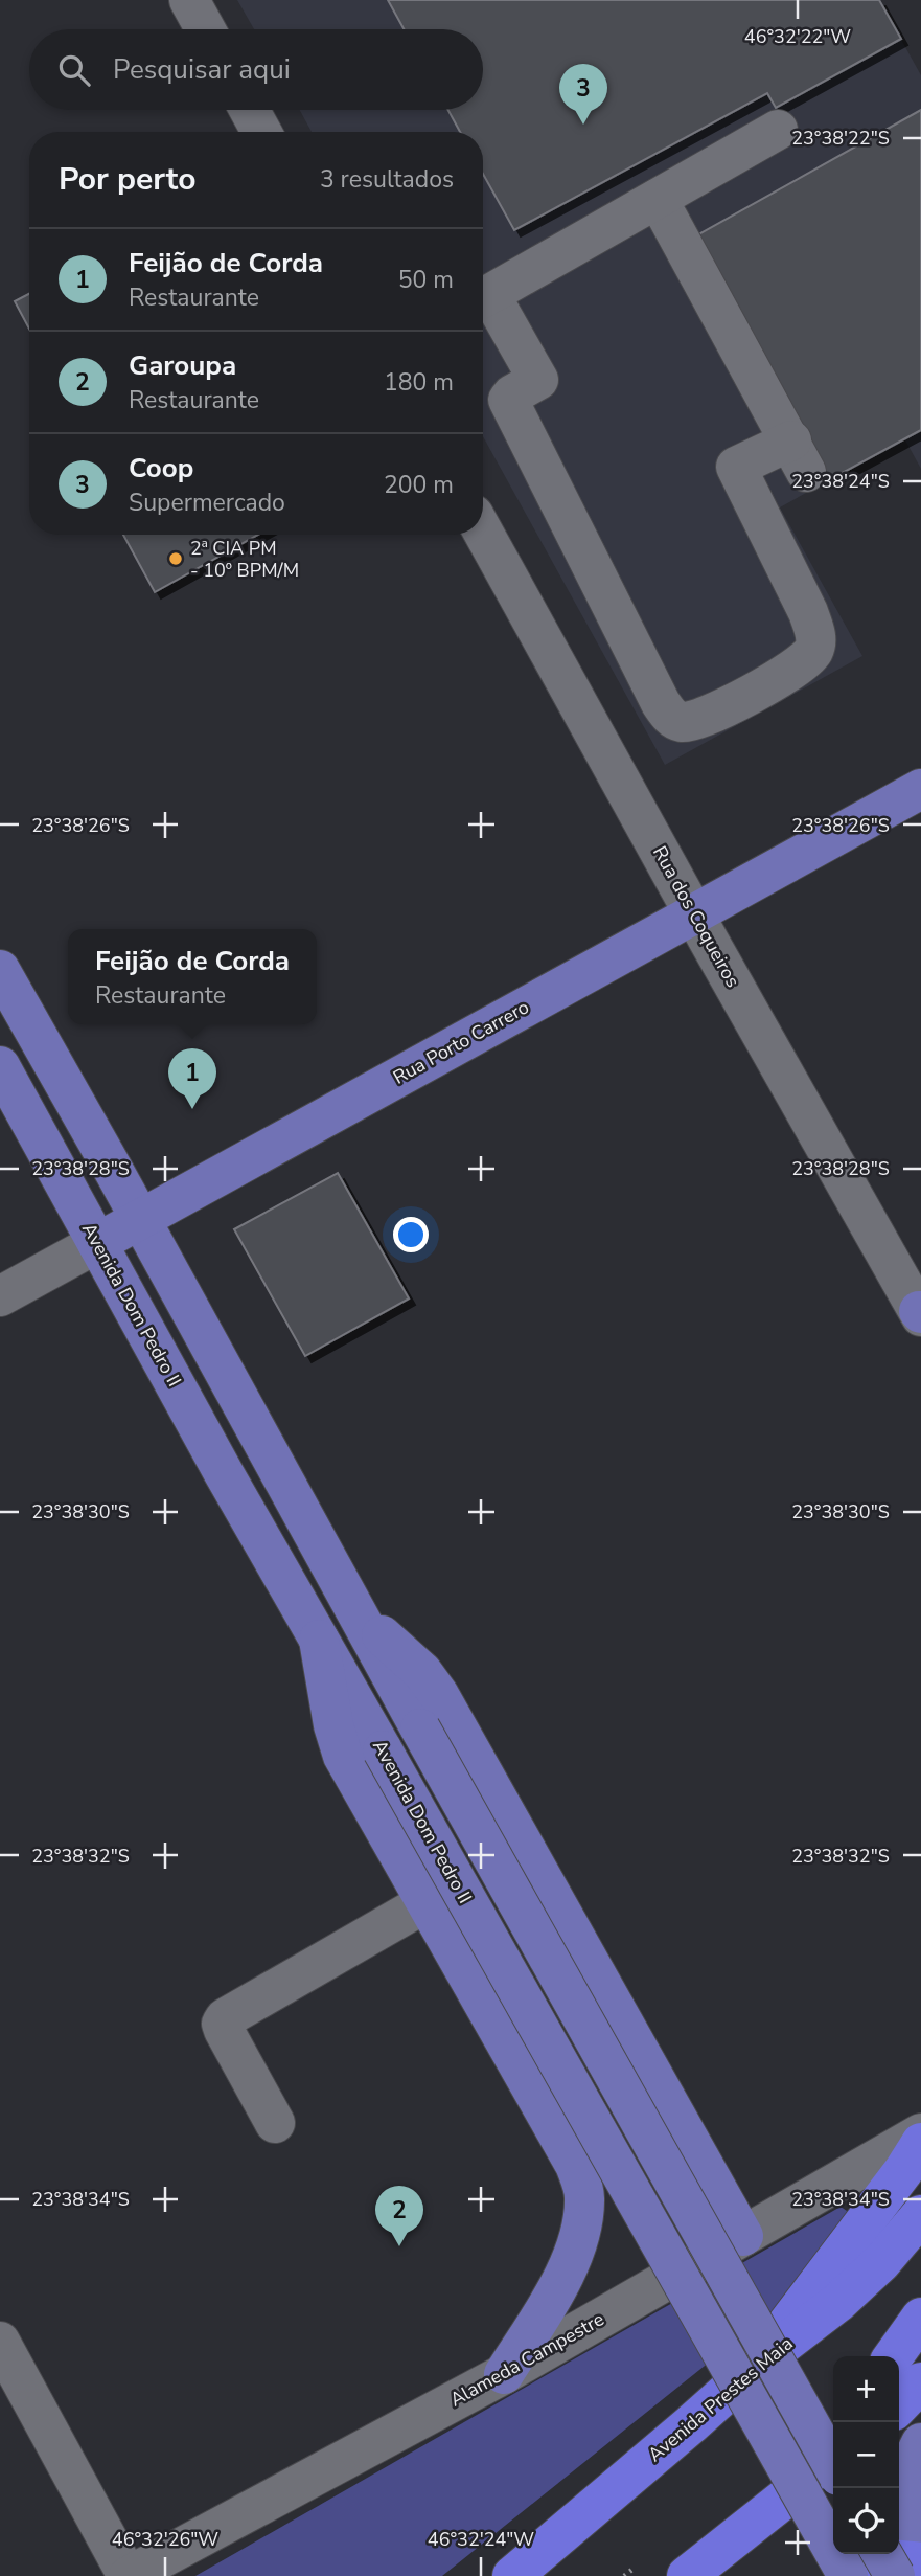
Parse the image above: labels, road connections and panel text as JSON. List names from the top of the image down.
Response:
{
  "streets": {
    "highway": ["Avenida Prestes Maia"],
    "main road": ["Rua Porto Carrero", "Avenida Dom Pedro II"],
    "street": ["Rua dos Coqueiros", "Alameda Campestre"]
  },
  "crossings": [
    ["Rua dos Coqueiros", "Rua Porto Carrero"],
    ["Rua Porto Carrero", "Avenida Dom Pedro II"]
  ],
  "places": ["2ª CIA PM - 10º BPM/M"],
  "page": {
    "search": "Pesquisar aqui",
    "pins": ["3", "1", "2"],
    "heading": ["Por perto", "3 resultados"],
    "list": [
      {
        "mark": "1",
        "name": "Feijão de Corda",
        "note": "Restaurante",
        "value": "50 m"
      },
      {
        "mark": "2",
        "name": "Garoupa",
        "note": "Restaurante",
        "value": "180 m"
      },
      {
        "mark": "3",
        "name": "Coop",
        "note": "Supermercado",
        "value": "200 m"
      }
    ],
    "popup": ["Feijão de Corda", "Restaurante"],
    "map_buttons": ["+", "−"]
  },
  "coordinates": [
    "46°32'22\"W",
    "23°38'22\"S",
    "23°38'24\"S",
    "23°38'26\"S",
    "23°38'28\"S",
    "23°38'30\"S",
    "23°38'32\"S",
    "23°38'34\"S",
    "46°32'26\"W",
    "46°32'24\"W"
  ]
}
